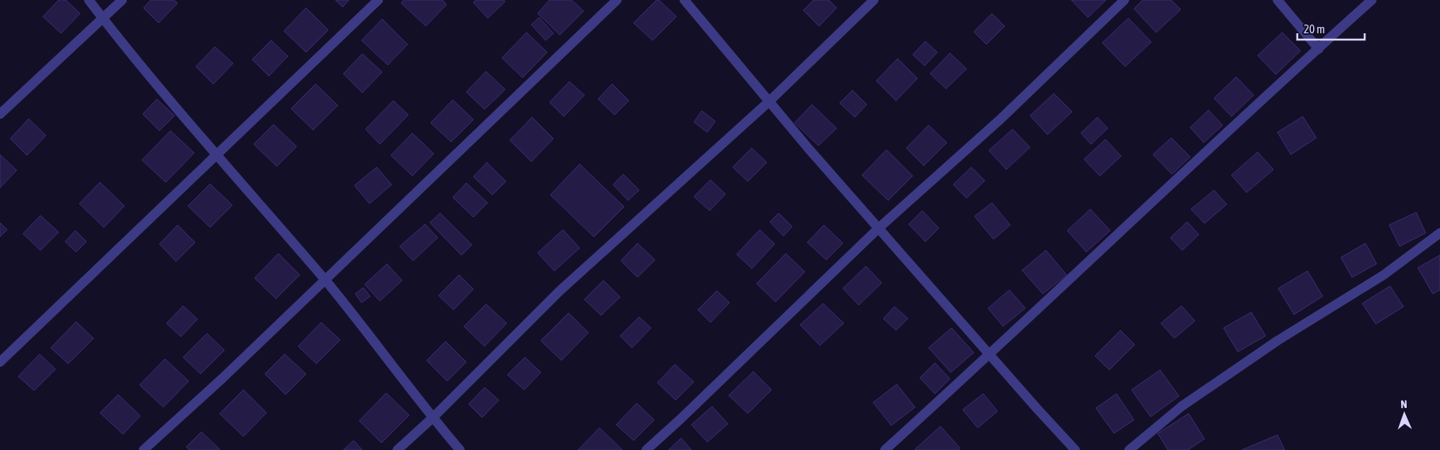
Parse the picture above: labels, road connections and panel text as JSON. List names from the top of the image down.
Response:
{
  "scale_bar": "20 m",
  "north": "top"
}
